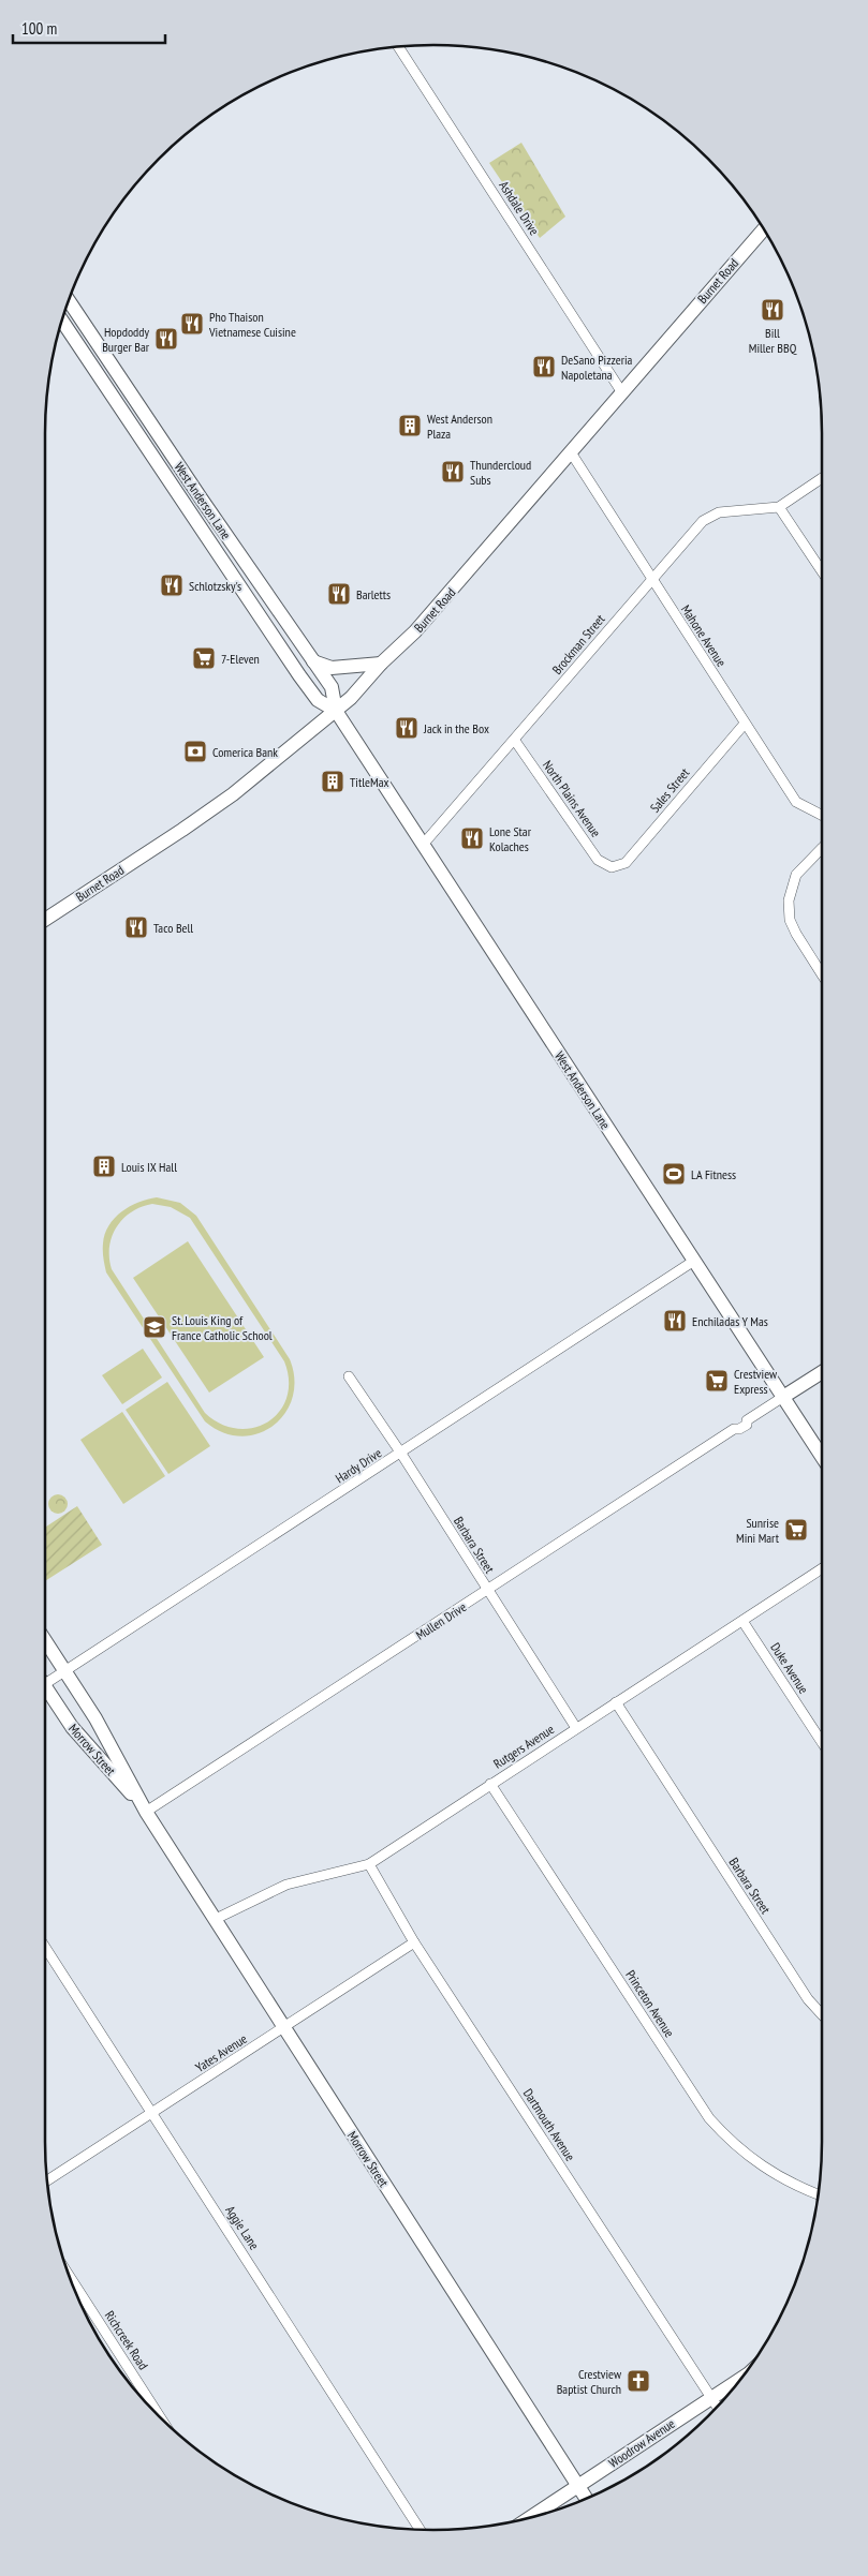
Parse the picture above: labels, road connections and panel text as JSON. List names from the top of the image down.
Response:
{
  "streets": {
    "main road": [
      "Burnet Road",
      "West Anderson Lane",
      "Mullen Drive",
      "Morrow Street",
      "Woodrow Avenue"
    ],
    "street": [
      "Ashdale Drive",
      "Mahone Avenue",
      "Brockman Street",
      "Sales Street",
      "North Plains Avenue",
      "Hardy Drive",
      "Barbara Street",
      "Duke Avenue",
      "Rutgers Avenue",
      "Princeton Avenue",
      "Yates Avenue",
      "Dartmouth Avenue",
      "Aggie Lane",
      "Richcreek Road"
    ]
  },
  "crossings": [
    ["Ashdale Drive", "Burnet Road"],
    ["Burnet Road", "West Anderson Lane"],
    ["Burnet Road", "Mahone Avenue"],
    ["West Anderson Lane", "Brockman Street"],
    ["West Anderson Lane", "Hardy Drive"],
    ["West Anderson Lane", "Mullen Drive"],
    ["Mahone Avenue", "Brockman Street"],
    ["Mahone Avenue", "Sales Street"],
    ["Brockman Street", "North Plains Avenue"],
    ["Sales Street", "North Plains Avenue"],
    ["Hardy Drive", "Barbara Street"],
    ["Hardy Drive", "Morrow Street"],
    ["Barbara Street", "Mullen Drive"],
    ["Barbara Street", "Rutgers Avenue"],
    ["Mullen Drive", "Morrow Street"],
    ["Duke Avenue", "Rutgers Avenue"],
    ["Rutgers Avenue", "Morrow Street"],
    ["Rutgers Avenue", "Princeton Avenue"],
    ["Rutgers Avenue", "Dartmouth Avenue"],
    ["Morrow Street", "Yates Avenue"],
    ["Morrow Street", "Woodrow Avenue"],
    ["Yates Avenue", "Dartmouth Avenue"],
    ["Yates Avenue", "Aggie Lane"],
    ["Dartmouth Avenue", "Woodrow Avenue"]
  ],
  "places": {
    "restaurant": [
      "Bill Miller BBQ",
      "Pho Thaison Vietnamese Cuisine",
      "Hopdoddy Burger Bar",
      "DeSano Pizzeria Napoletana",
      "Thundercloud Subs",
      "Schlotzsky's",
      "Barletts",
      "Jack in the Box",
      "Lone Star Kolaches",
      "Taco Bell",
      "Enchiladas Y Mas"
    ],
    "building": ["West Anderson Plaza", "TitleMax", "Louis IX Hall"],
    "supermarket": ["7-Eleven", "Crestview Express", "Sunrise Mini Mart"],
    "bank": ["Comerica Bank"],
    "sports": ["LA Fitness"],
    "school or university": ["St. Louis King of France Catholic School"],
    "church": ["Crestview Baptist Church"]
  },
  "scale_bar": "100 m"
}
